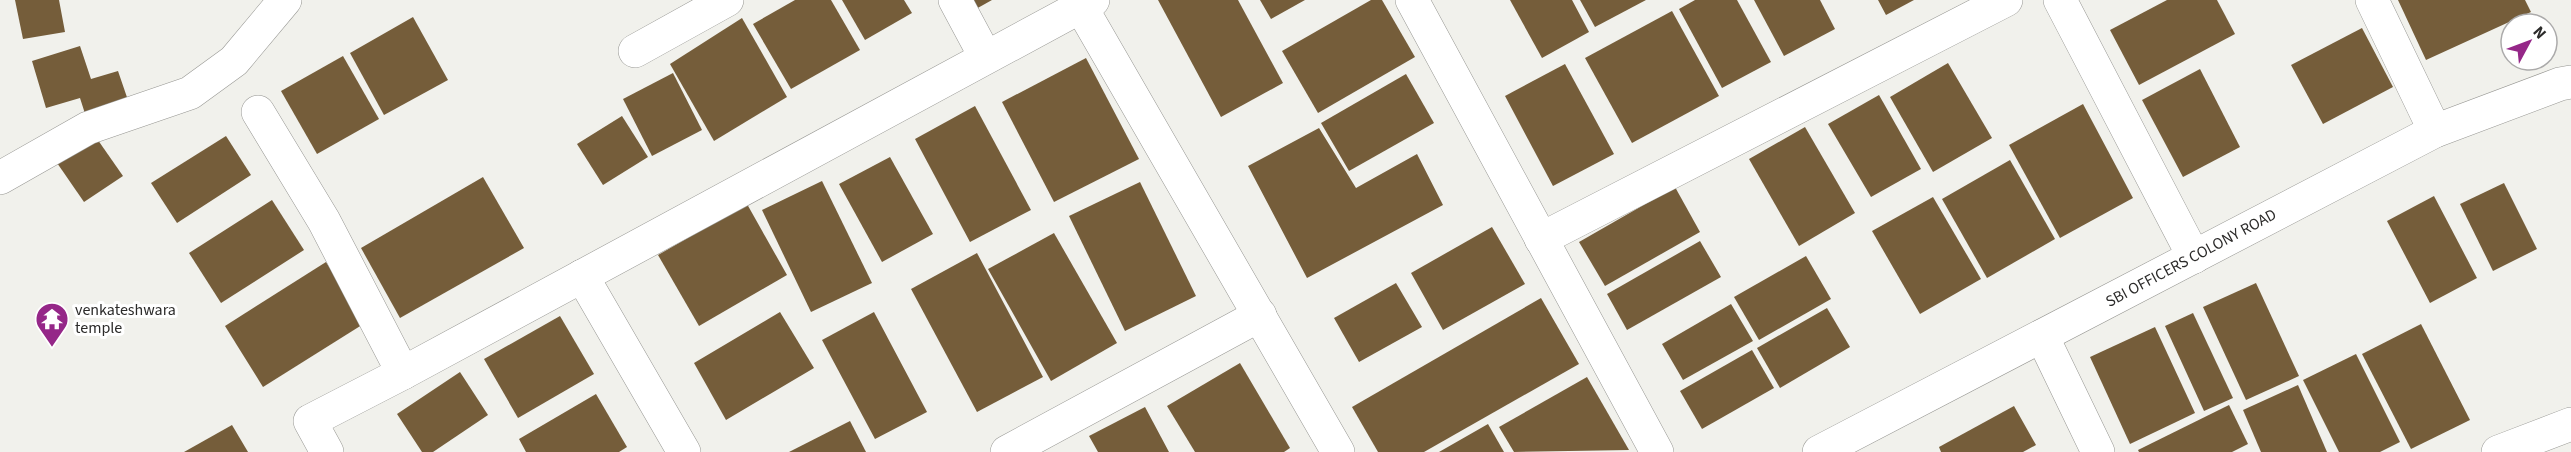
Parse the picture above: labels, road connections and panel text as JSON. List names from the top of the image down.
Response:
{
  "streets": {
    "street": ["SBI OFFICERS COLONY ROAD"]
  },
  "places": {
    "temple": ["venkateshwara temple"]
  },
  "north": "top right"
}
